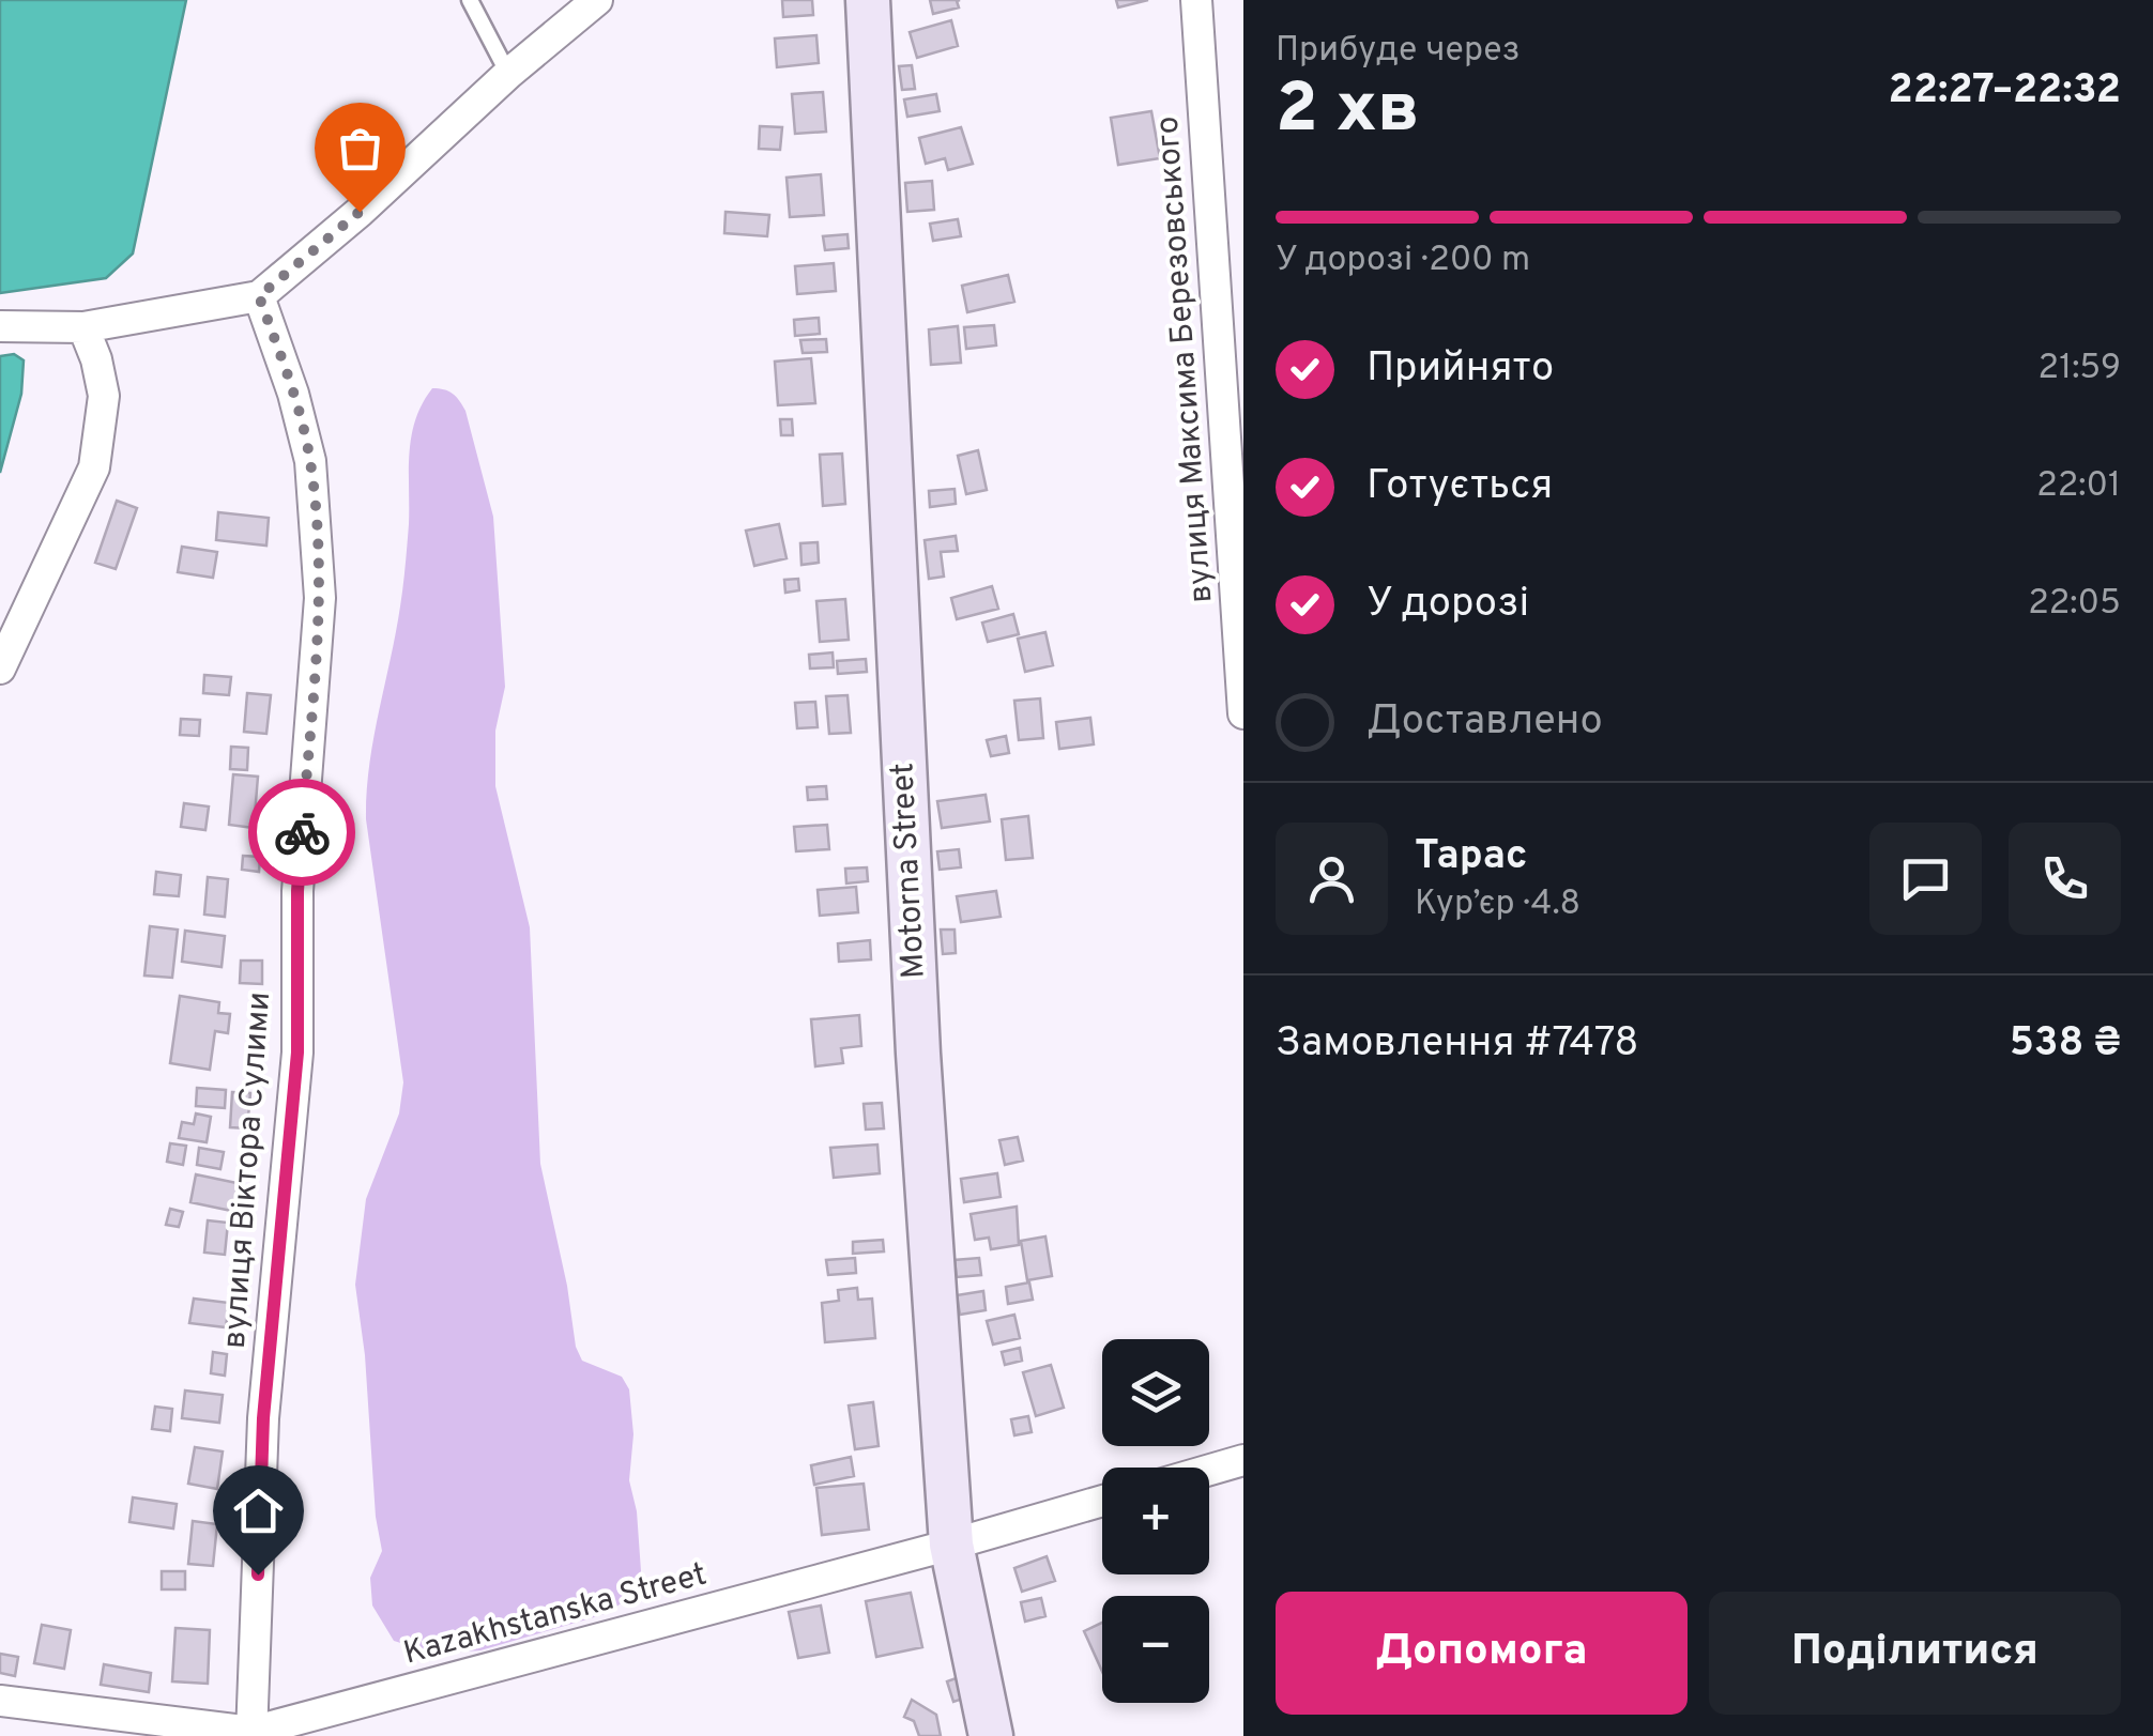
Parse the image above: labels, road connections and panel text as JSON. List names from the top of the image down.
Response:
{
  "streets": {
    "street": [
      "вулиця Максима Березовського",
      "Motorna Street",
      "вулиця Віктора Сулими",
      "Kazakhstanska Street"
    ]
  },
  "crossings": [
    ["Motorna Street", "Kazakhstanska Street"],
    ["вулиця Віктора Сулими", "Kazakhstanska Street"]
  ],
  "page": {
    "heading": ["2 хв", "Прибуде через", "22:27–22:32"],
    "panel": [
      "Тарас",
      "Кур’єр · 4.8",
      "Замовлення #7478",
      "538 ₴"
    ],
    "bar": "У дорозі · 200 m",
    "list": [
      ["Прийнято", "21:59"],
      ["Готується", "22:01"],
      ["У дорозі", "22:05"],
      "Доставлено"
    ],
    "map_buttons": ["+", "−"],
    "buttons": ["Допомога", "Поділитися"]
  }
}
